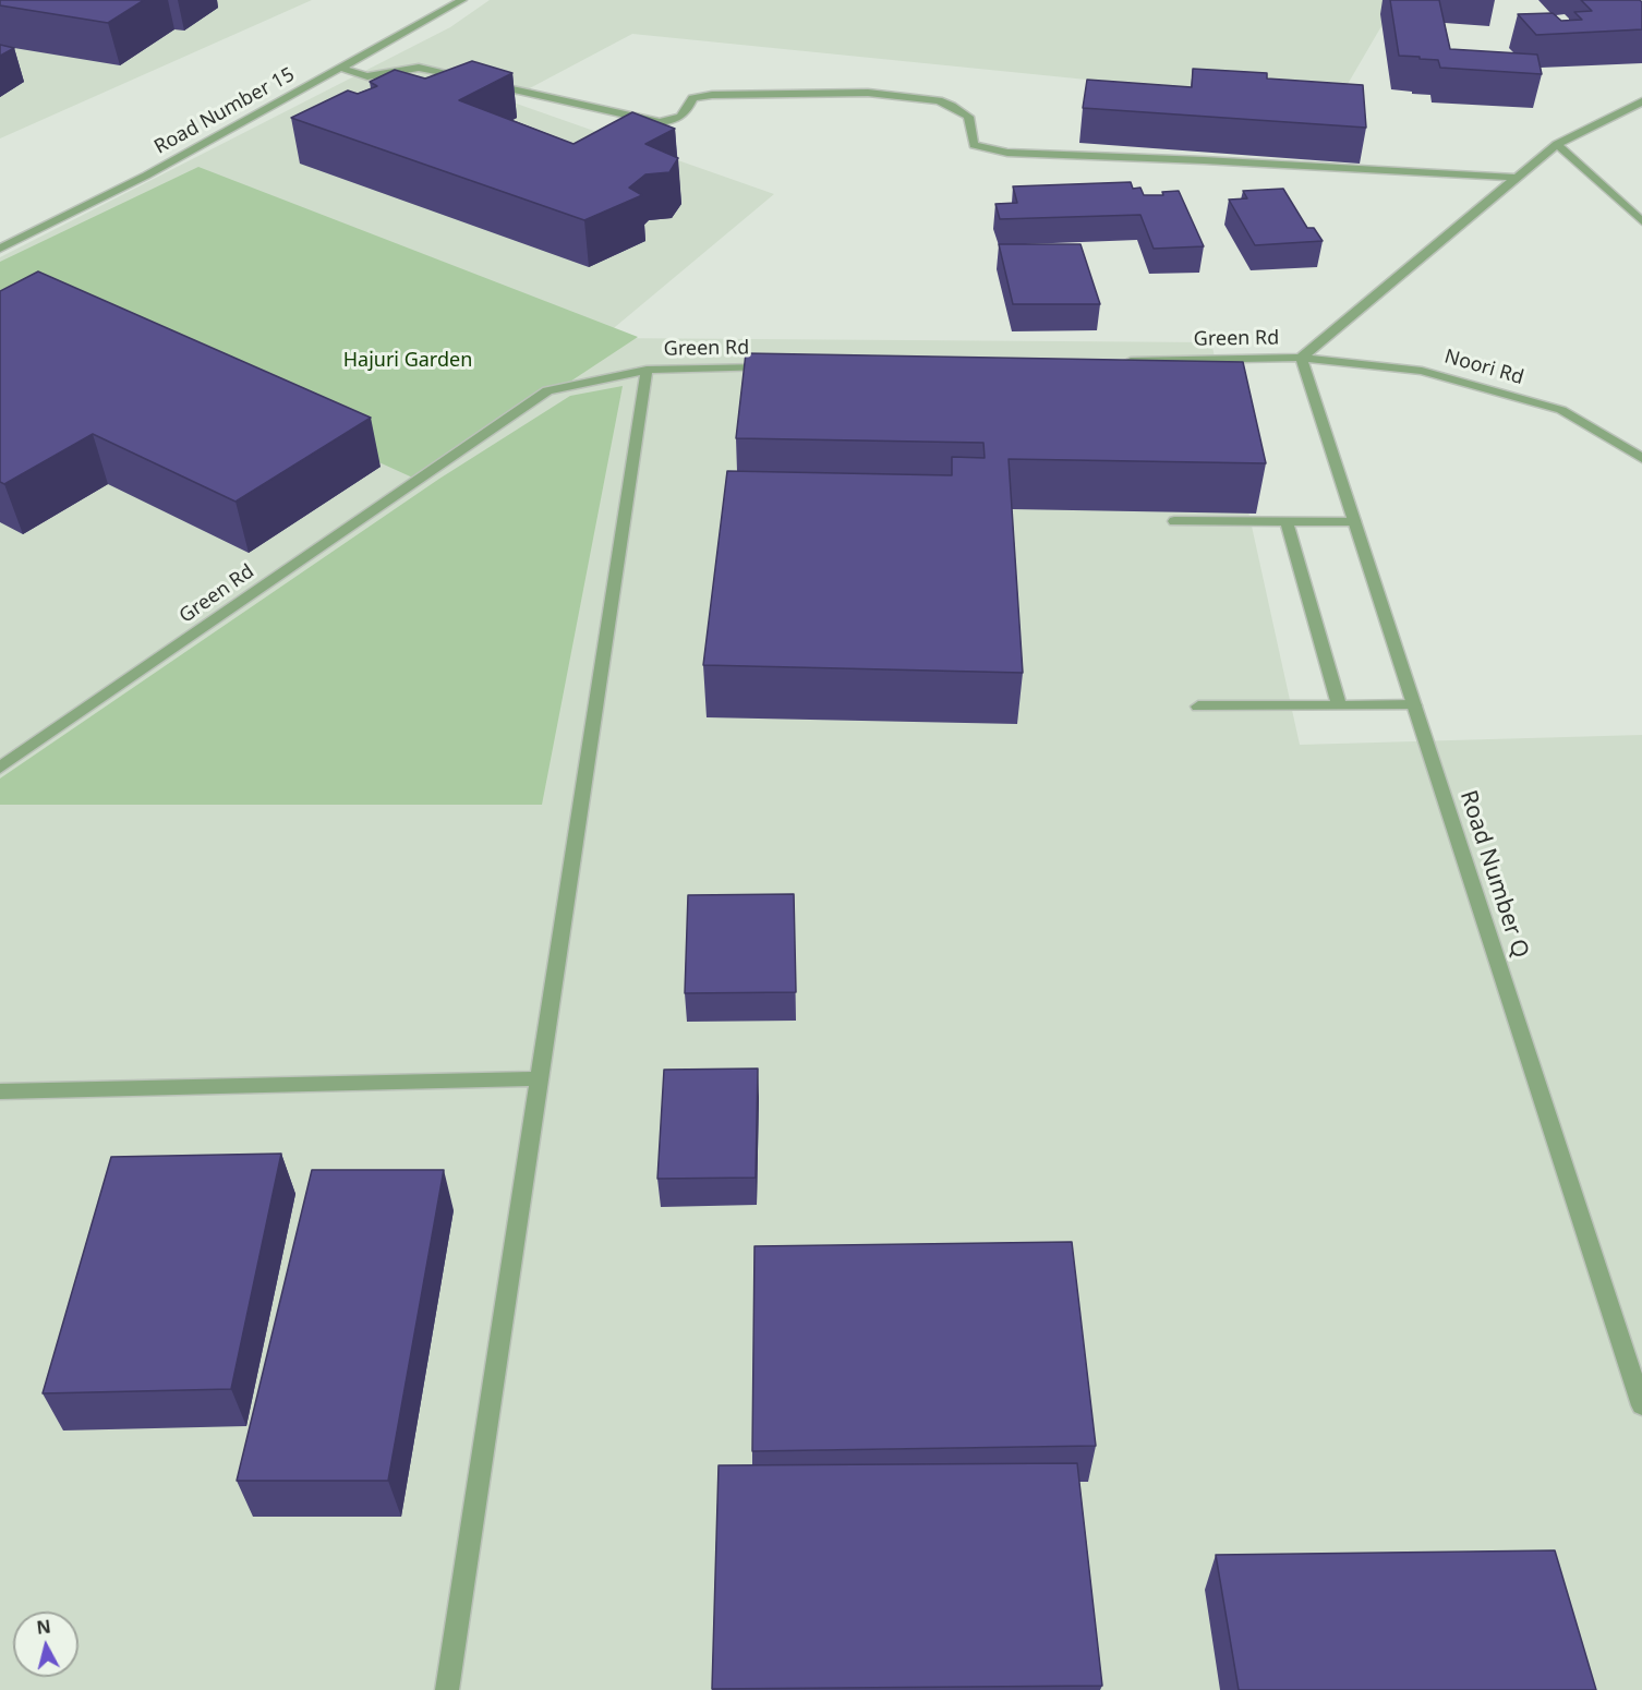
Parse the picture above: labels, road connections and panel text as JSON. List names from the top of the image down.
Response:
{
  "streets": {
    "street": [
      "Road Number 15",
      "Green Rd",
      "Noori Rd",
      "Road Number Q"
    ]
  },
  "crossings": [
    ["Green Rd", "Noori Rd"],
    ["Green Rd", "Road Number Q"],
    ["Noori Rd", "Road Number Q"]
  ],
  "parks": ["Hajuri Garden"],
  "north": "top"
}
